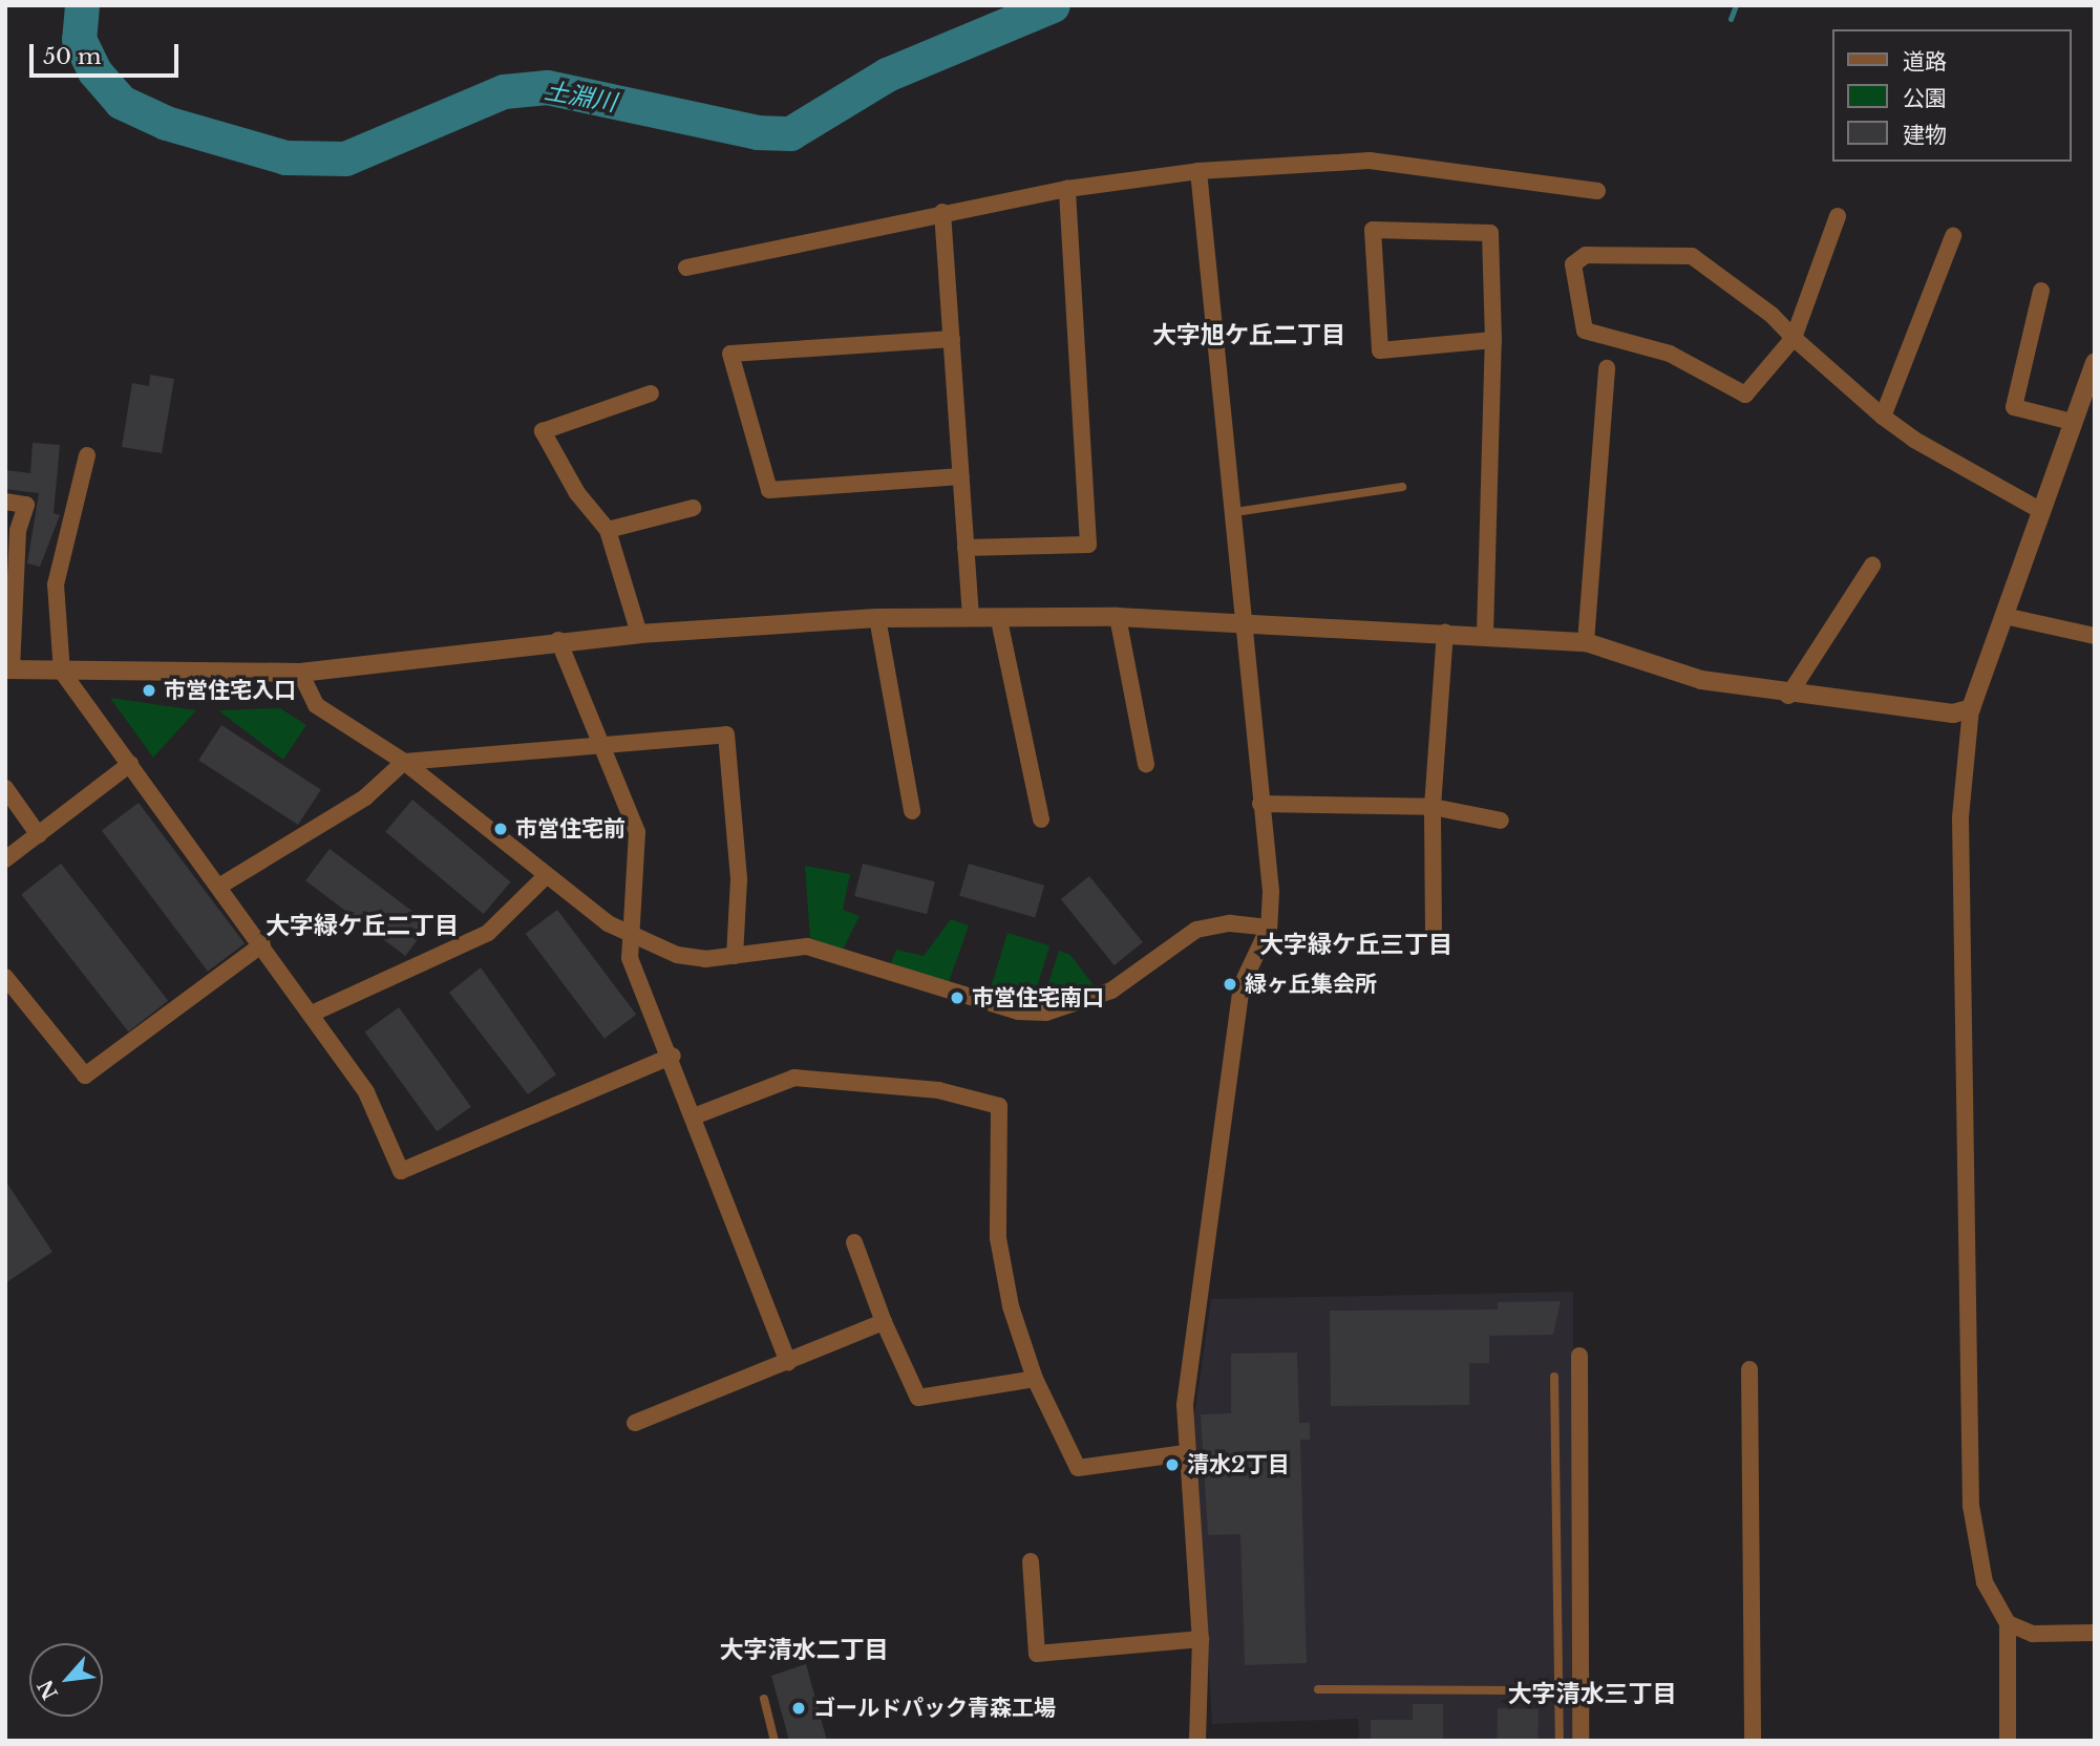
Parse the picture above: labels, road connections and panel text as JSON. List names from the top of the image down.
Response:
{
  "districts": [
    "大字旭ケ丘二丁目",
    "大字緑ケ丘二丁目",
    "大字緑ケ丘三丁目",
    "大字清水二丁目",
    "大字清水三丁目"
  ],
  "water": ["土淵川"],
  "places": [
    "市営住宅入口",
    "市営住宅前",
    "緑ヶ丘集会所",
    "市営住宅南口",
    "清水2丁目",
    "ゴールドパック青森工場"
  ],
  "legend": ["道路", "公園", "建物"],
  "scale_bar": "50 m",
  "north": "bottom left"
}
